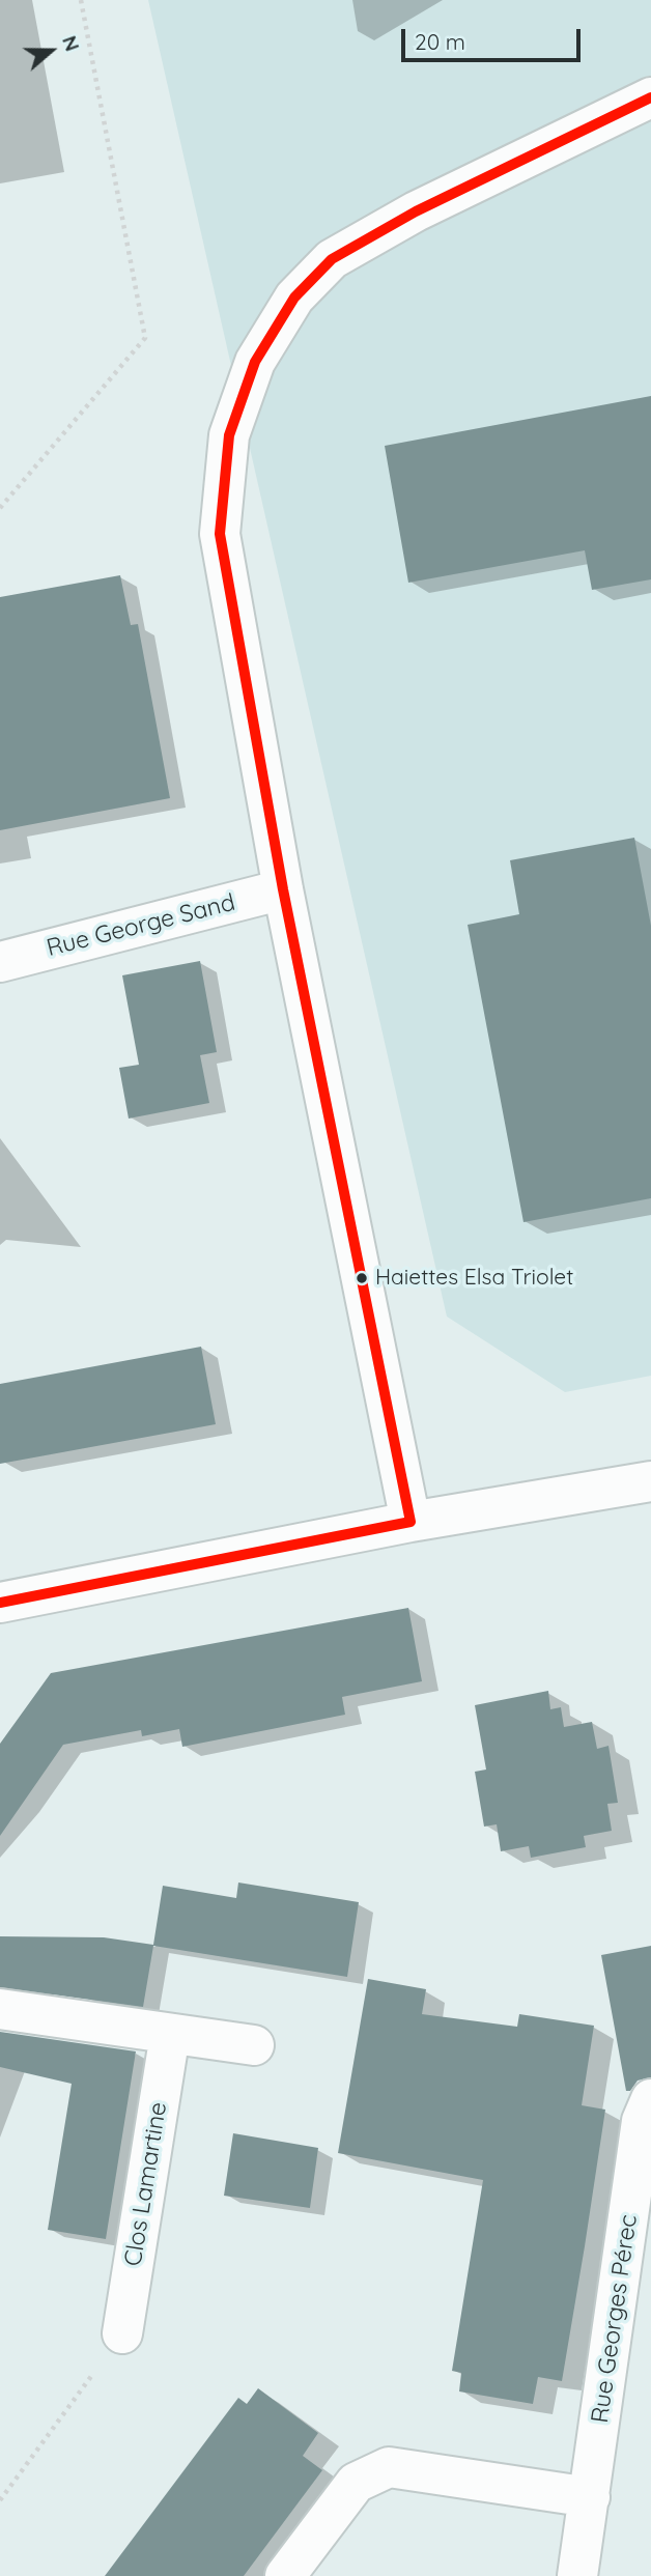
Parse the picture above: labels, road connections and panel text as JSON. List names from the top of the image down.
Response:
{
  "streets": {
    "street": ["Rue George Sand", "Clos Lamartine", "Rue Georges Pérec"]
  },
  "places": ["Haiettes Elsa Triolet"],
  "scale_bar": "20 m",
  "north": "right"
}
